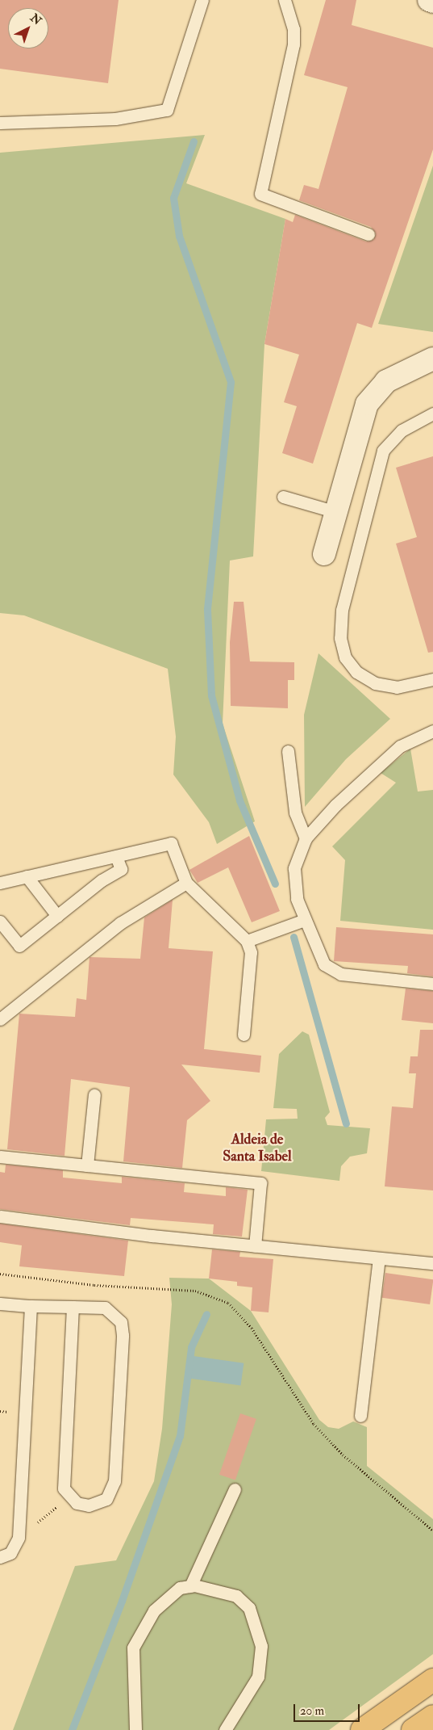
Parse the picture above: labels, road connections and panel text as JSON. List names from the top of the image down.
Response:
{
  "districts": ["Aldeia de Santa Isabel"],
  "scale_bar": "20 m",
  "north": "top right"
}
